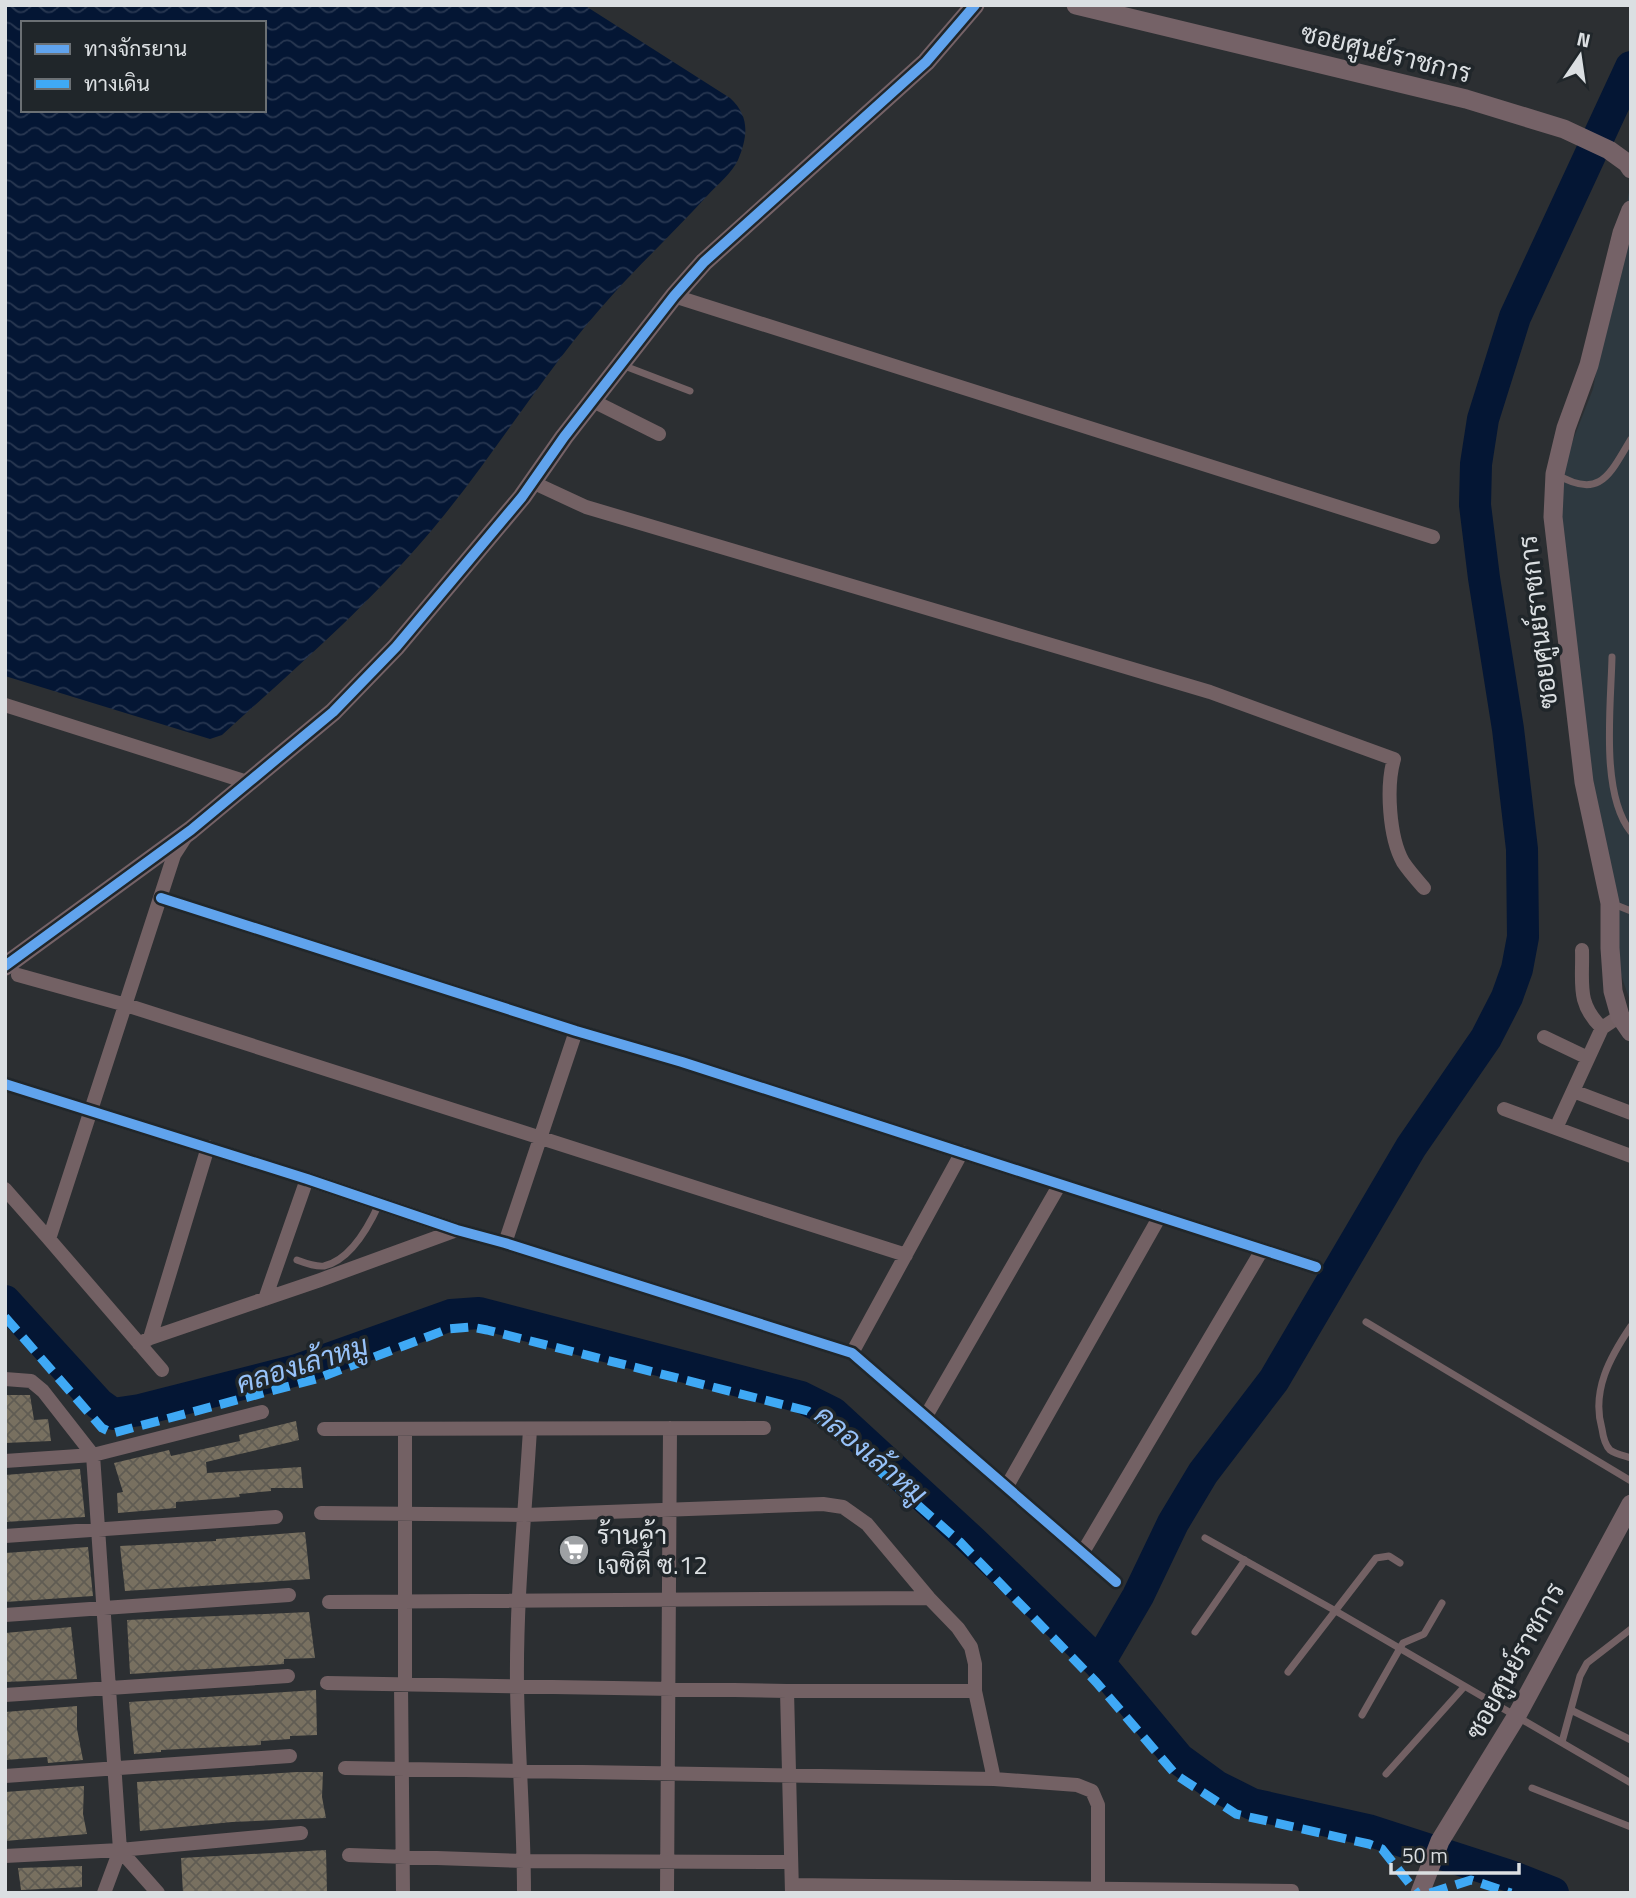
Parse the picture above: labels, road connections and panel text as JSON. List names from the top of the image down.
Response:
{
  "streets": {
    "street": ["ซอยศูนย์ราชการ"]
  },
  "water": ["คลองเล้าหมู"],
  "places": {
    "supermarket": ["ร้านค้า เจซิตี้ ซ.12"]
  },
  "legend": ["ทางจักรยาน", "ทางเดิน"],
  "scale_bar": "50 m",
  "north": "top"
}
